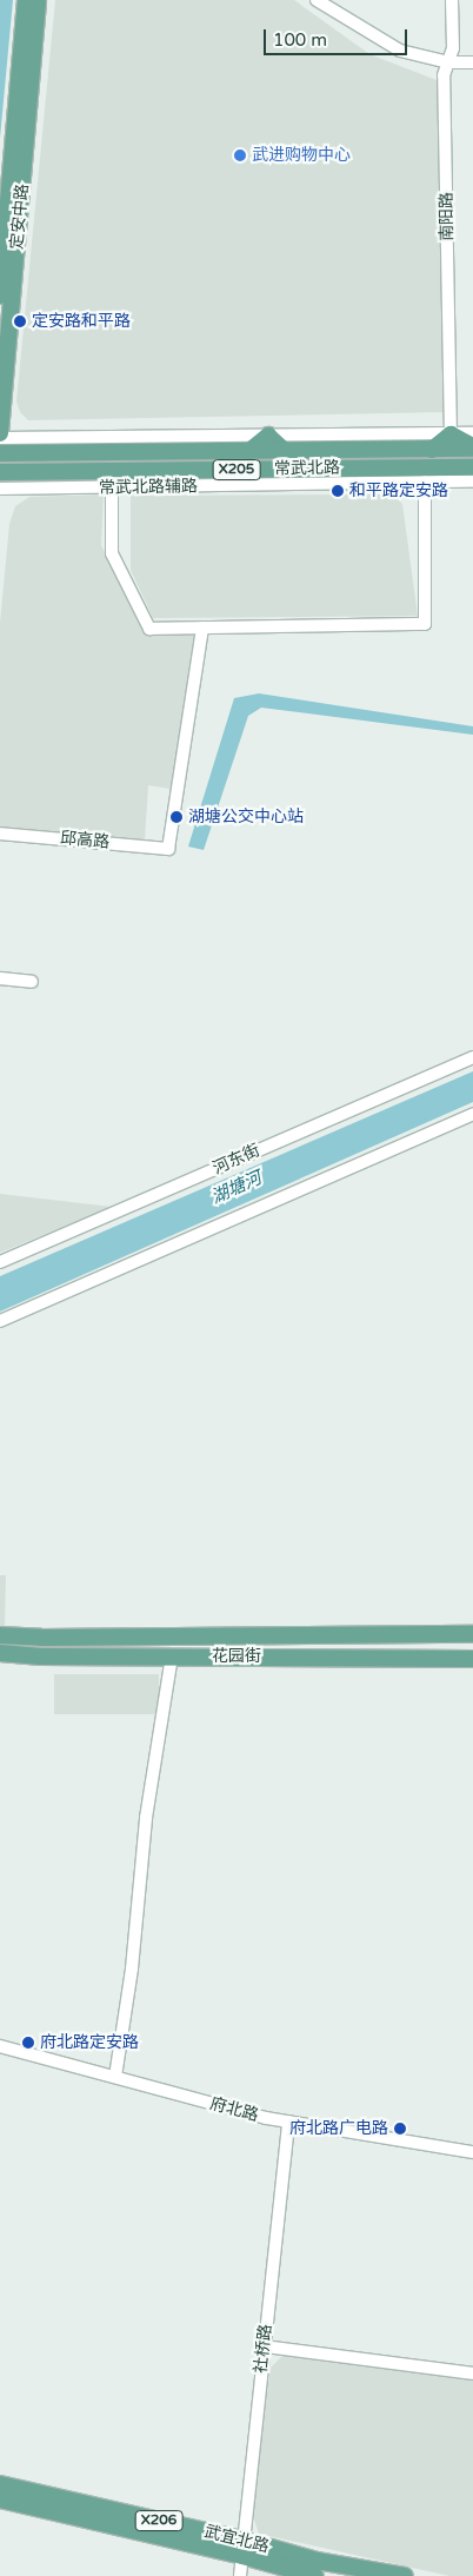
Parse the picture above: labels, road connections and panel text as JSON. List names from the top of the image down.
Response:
{
  "streets": {
    "main road": [
      "定安中路",
      "常武北路",
      "X205",
      "花园街",
      "X206",
      "武宜北路"
    ],
    "street": [
      "南阳路",
      "常武北路辅路",
      "邱高路",
      "河东街",
      "府北路",
      "社桥路"
    ]
  },
  "crossings": [
    ["府北路", "社桥路"],
    ["社桥路", "武宜北路"]
  ],
  "water": ["湖塘河"],
  "places": [
    "武进购物中心",
    "定安路和平路",
    "和平路定安路",
    "湖塘公交中心站",
    "府北路定安路",
    "府北路广电路"
  ],
  "scale_bar": "100 m"
}
